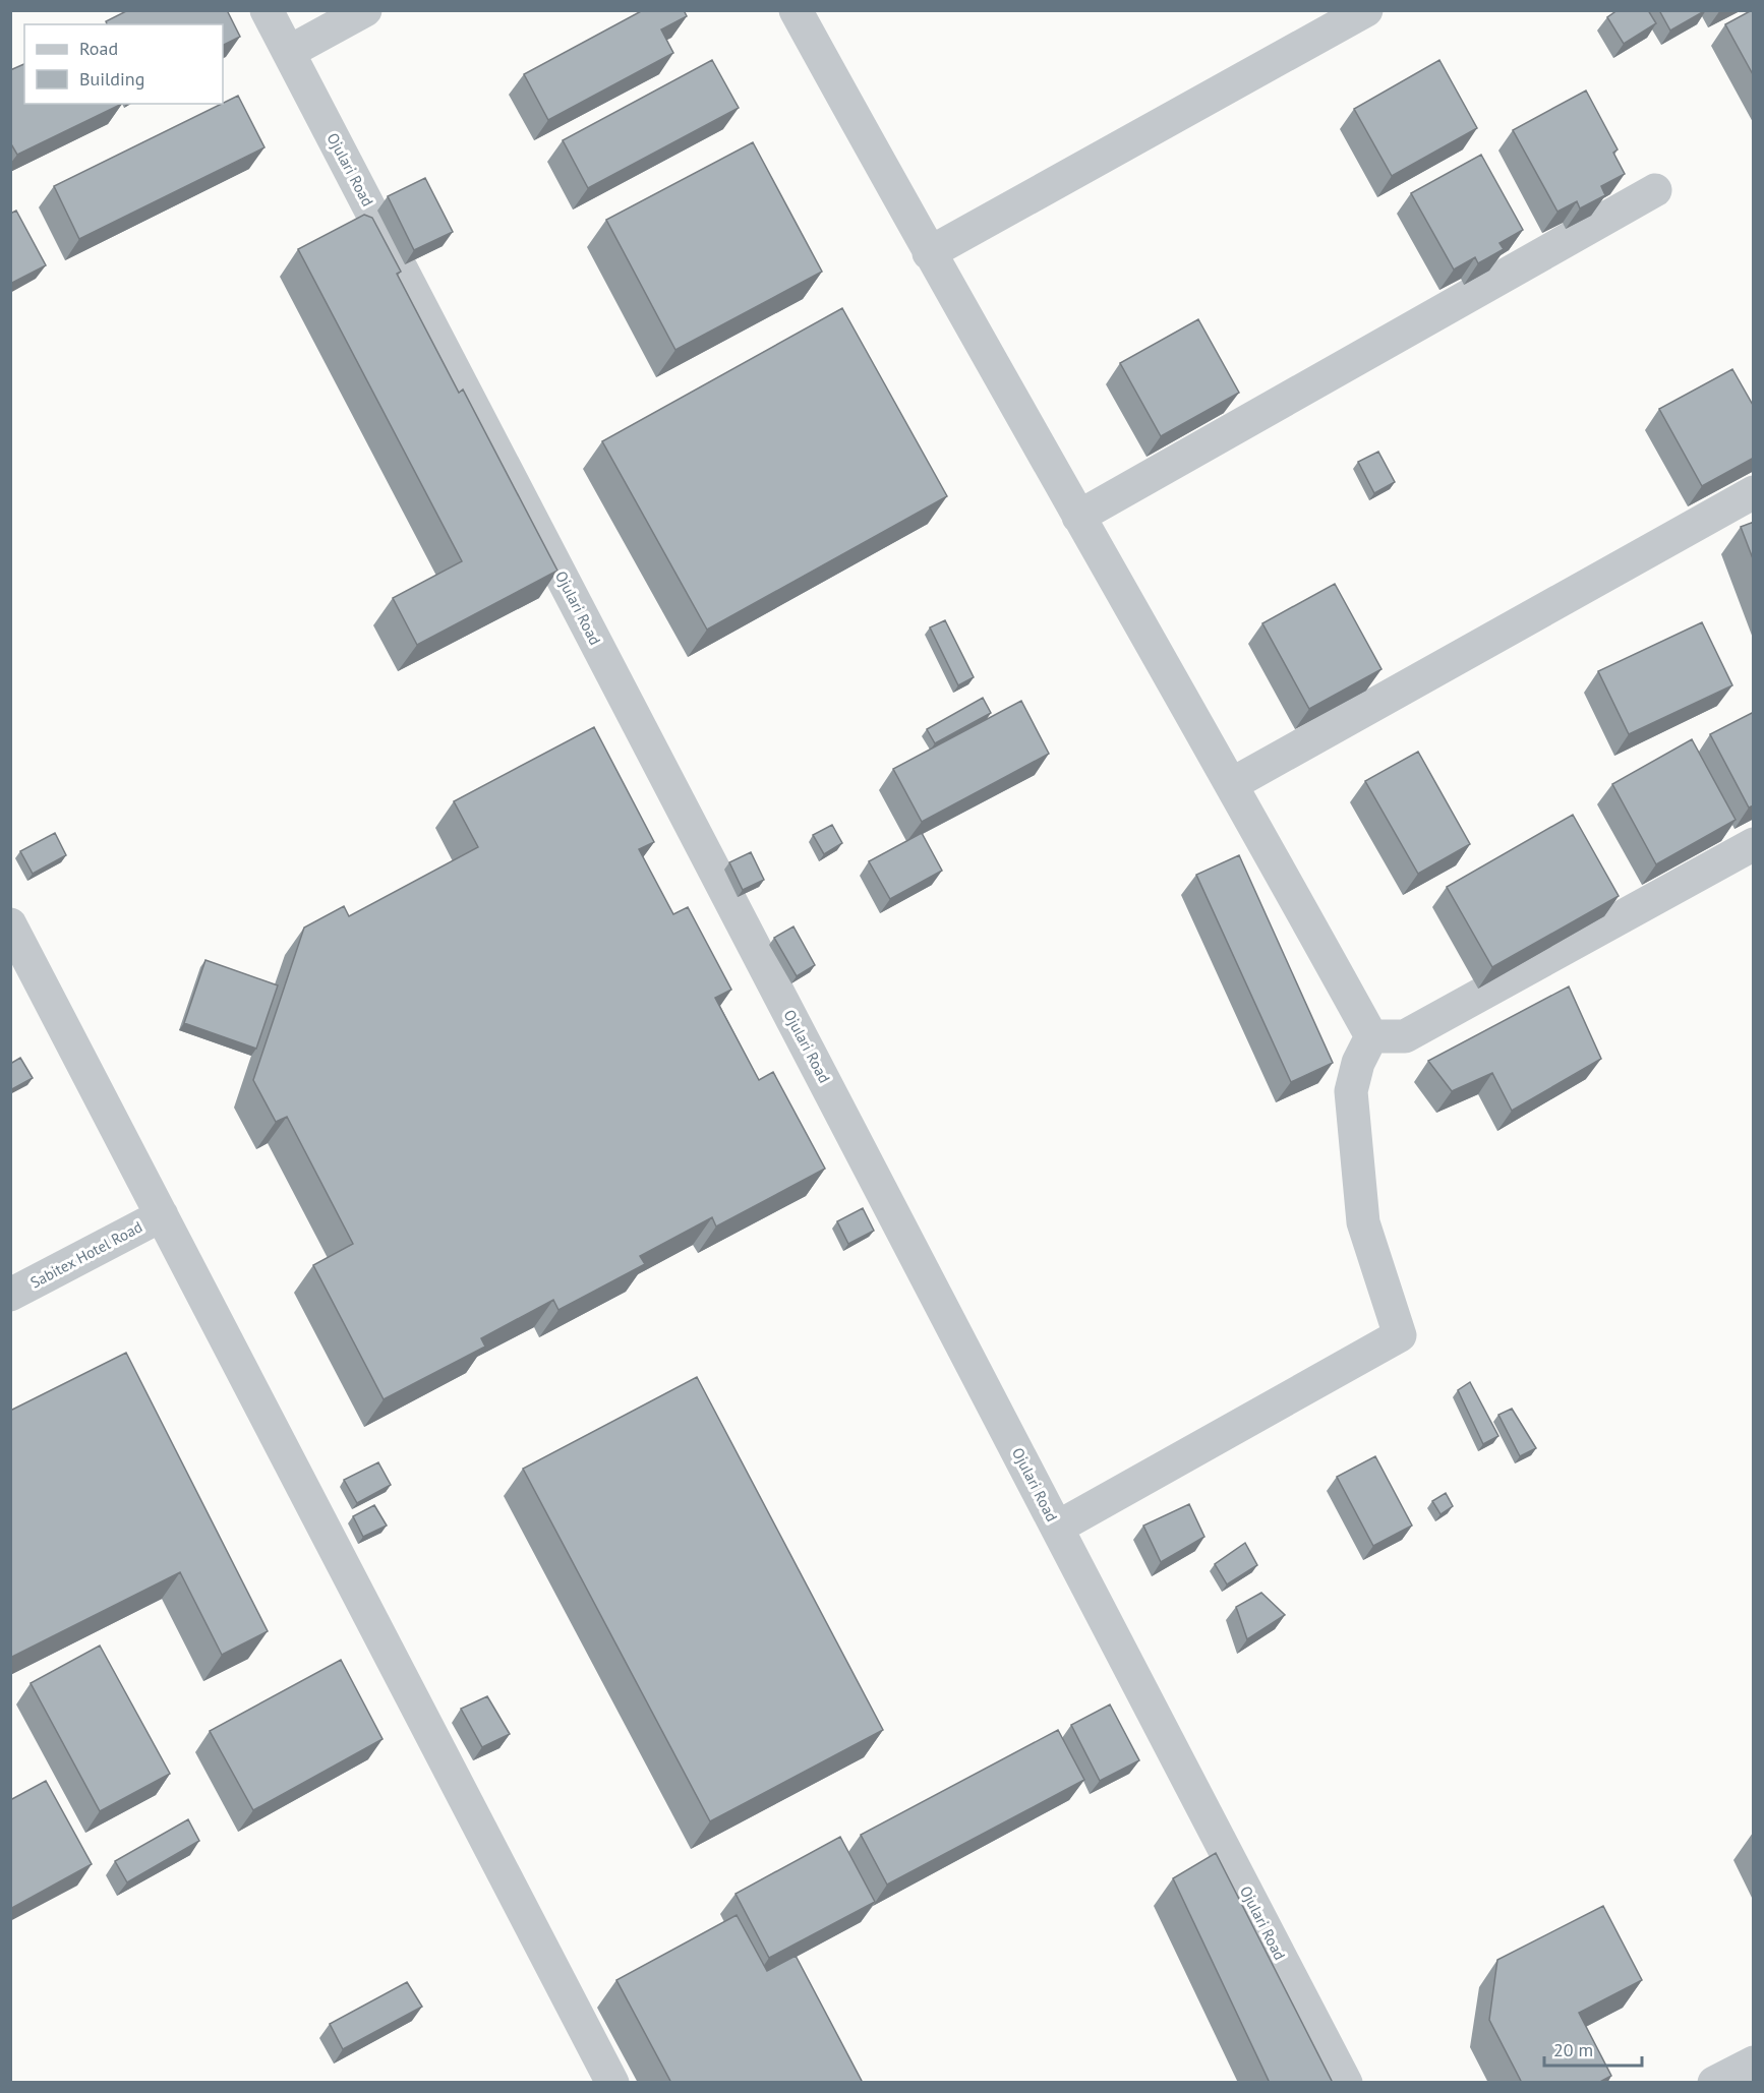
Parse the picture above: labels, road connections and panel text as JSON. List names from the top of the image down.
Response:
{
  "streets": {
    "street": ["Ojulari Road", "Sabitex Hotel Road"]
  },
  "legend": ["Road", "Building"],
  "scale_bar": "20 m"
}
